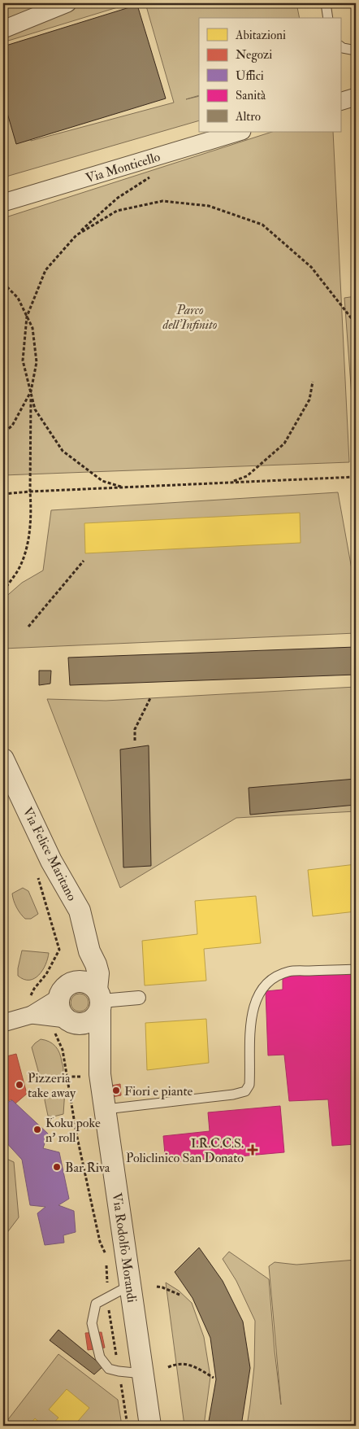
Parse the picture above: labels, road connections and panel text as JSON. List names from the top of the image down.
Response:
{
  "streets": {
    "street": ["Via Monticello", "Via Felice Maritano", "Via Rodolfo Morandi"]
  },
  "crossings": [
    ["Via Felice Maritano", "Via Rodolfo Morandi"]
  ],
  "parks": ["Parco dell'Infinito"],
  "places": {
    "other": [
      "Pizzeria take away",
      "Fiori e piante",
      "Koku poke n' roll",
      "Bar Riva"
    ],
    "health": ["I.R.C.C.S. Policlinico San Donato"]
  },
  "legend": [
    "Abitazioni",
    "Negozi",
    "Uffici",
    "Sanità",
    "Altro"
  ]
}
